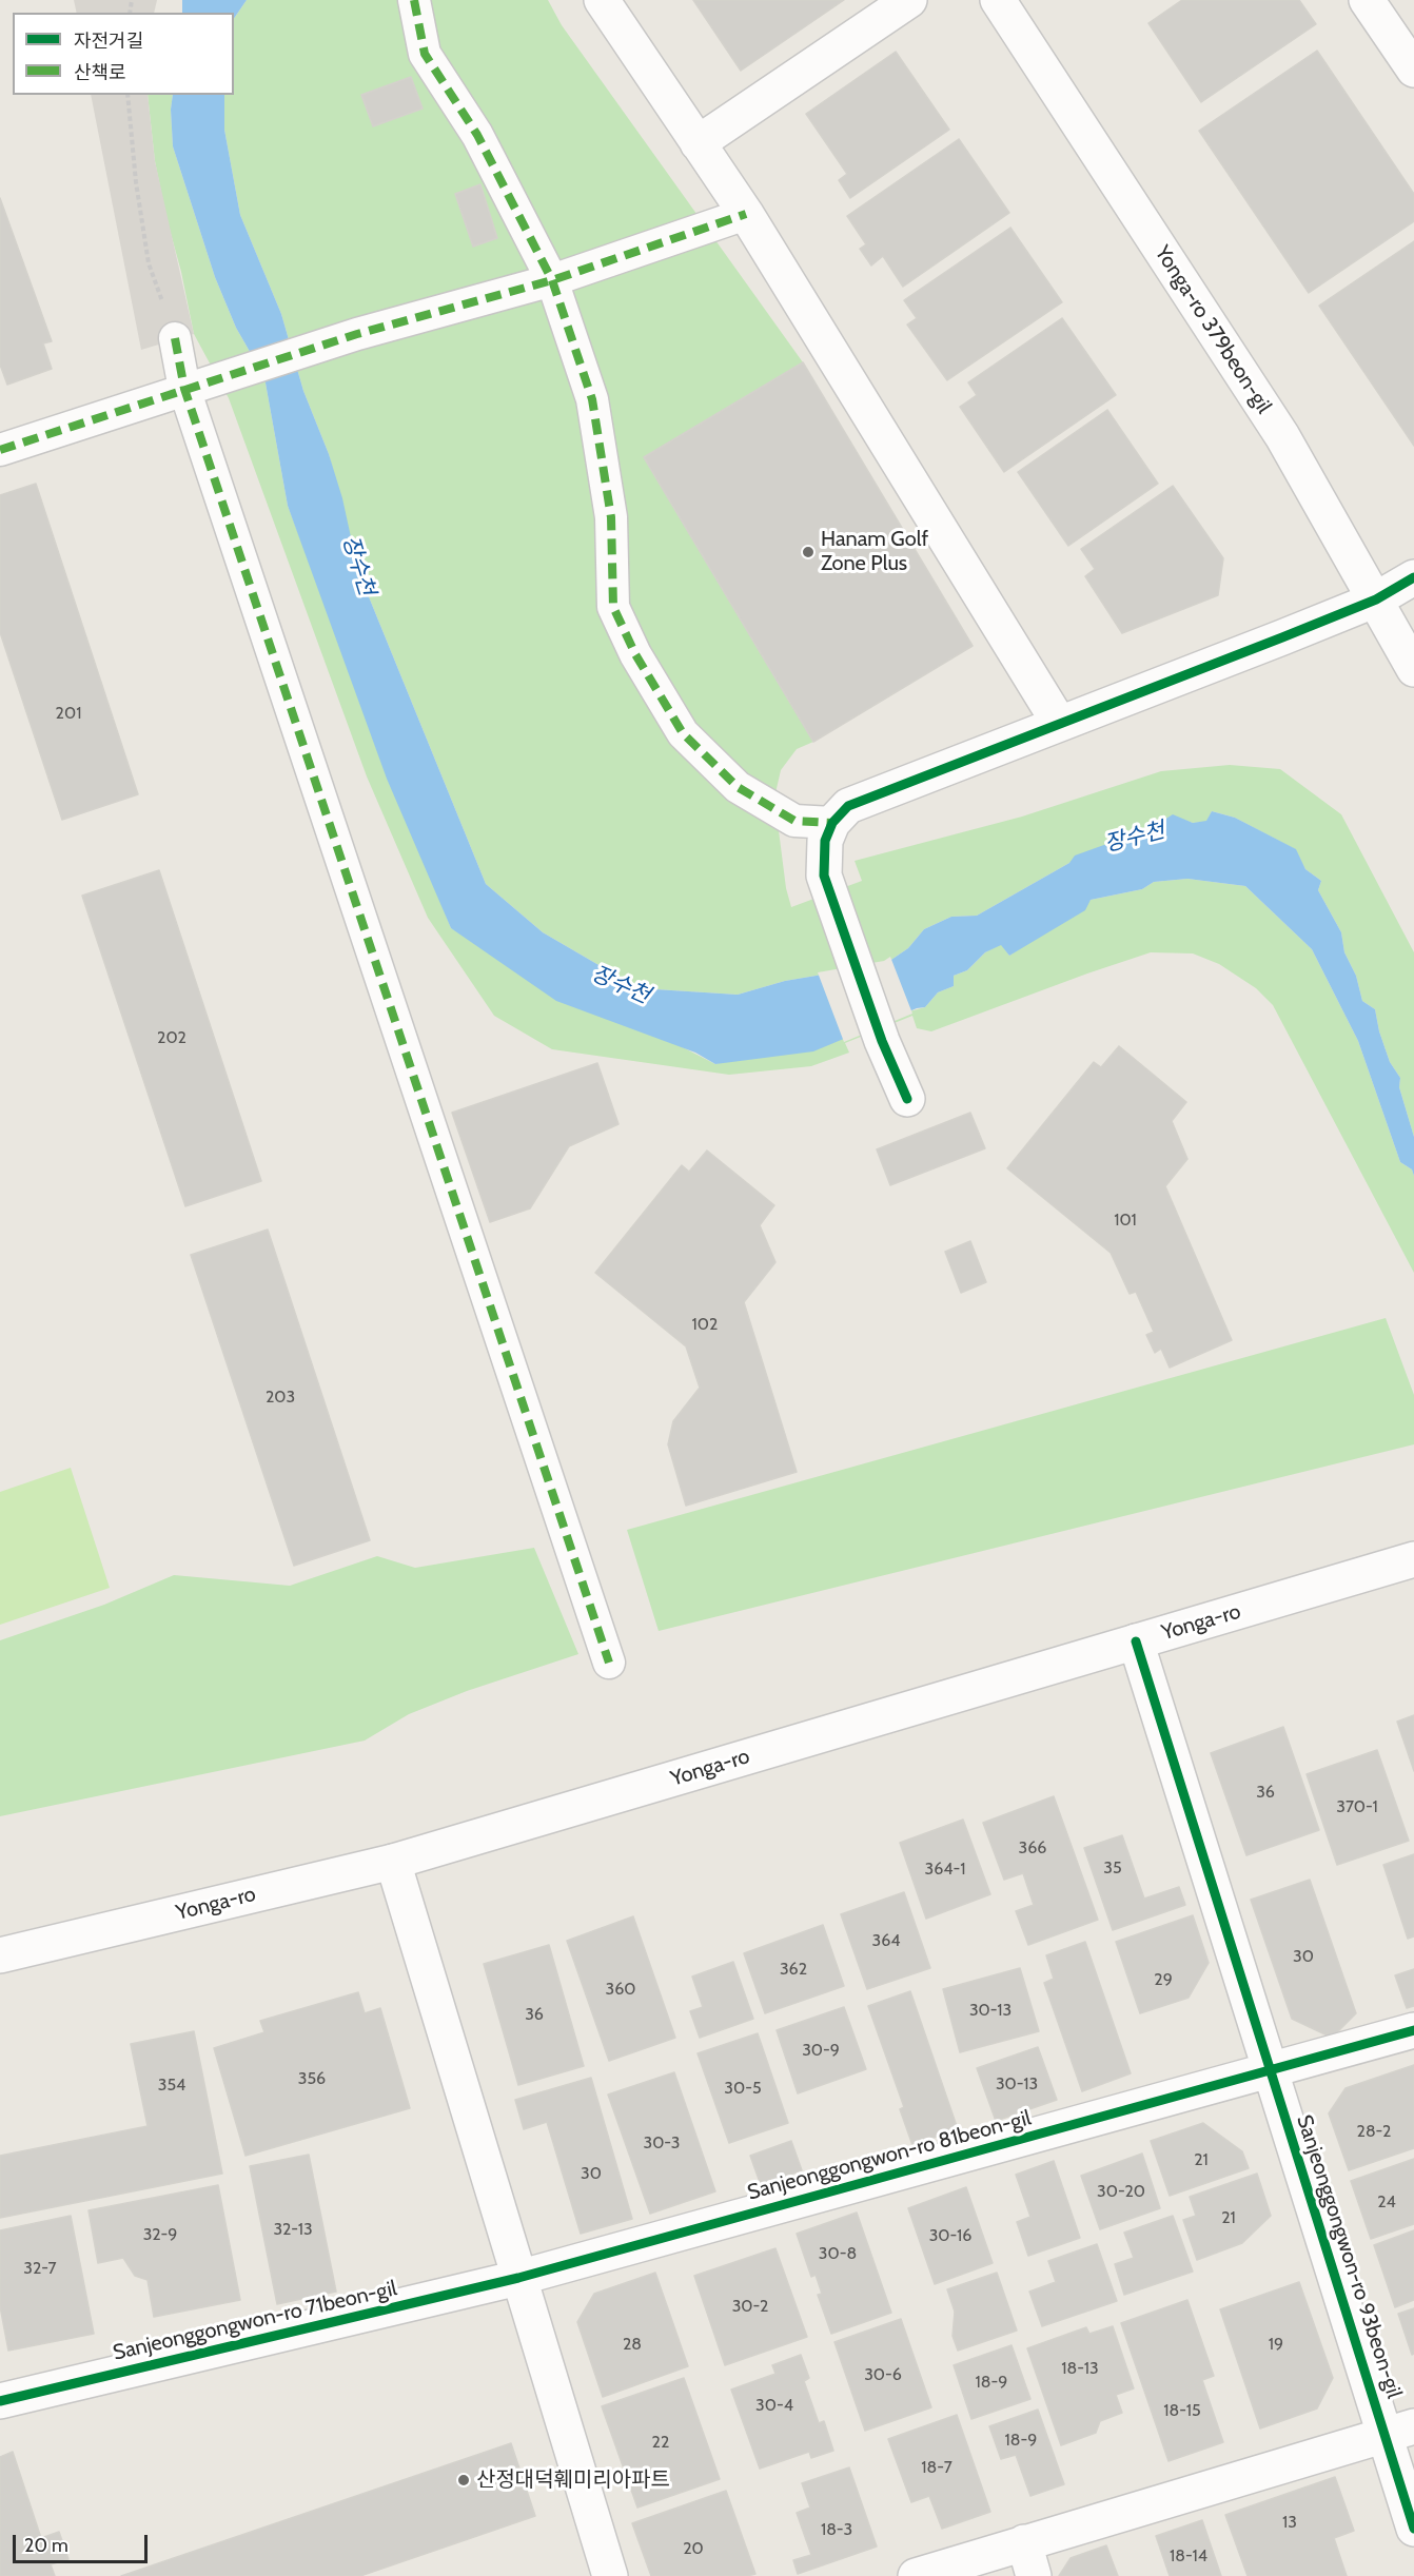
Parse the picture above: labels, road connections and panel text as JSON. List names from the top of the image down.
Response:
{
  "streets": {
    "street": [
      "Yonga-ro 379beon-gil",
      "Yonga-ro",
      "Sanjeonggongwon-ro 81beon-gil",
      "Sanjeonggongwon-ro 93beon-gil",
      "Sanjeonggongwon-ro 71beon-gil"
    ]
  },
  "crossings": [
    ["Yonga-ro", "Sanjeonggongwon-ro 93beon-gil"],
    ["Sanjeonggongwon-ro 81beon-gil", "Sanjeonggongwon-ro 93beon-gil"],
    ["Sanjeonggongwon-ro 81beon-gil", "Sanjeonggongwon-ro 71beon-gil"]
  ],
  "water": ["장수천"],
  "places": ["Hanam Golf Zone Plus", "산정대덕훼미리아파트"],
  "house_numbers": [
    "201",
    "202",
    "101",
    "102",
    "203",
    "36",
    "370-1",
    "366",
    "35",
    "364-1",
    "364",
    "30",
    "362",
    "29",
    "360",
    "30-13",
    "36",
    "30-9",
    "356",
    "30-13",
    "354",
    "30-5",
    "28-2",
    "30-3",
    "21",
    "30",
    "30-20",
    "24",
    "21",
    "32-13",
    "32-9",
    "30-16",
    "30-8",
    "32-7",
    "30-2",
    "28",
    "19",
    "18-13",
    "30-6",
    "18-9",
    "30-4",
    "18-15",
    "18-9",
    "22",
    "18-7",
    "13",
    "18-3",
    "20",
    "18-14"
  ],
  "legend": ["자전거길", "산책로"],
  "scale_bar": "20 m"
}
